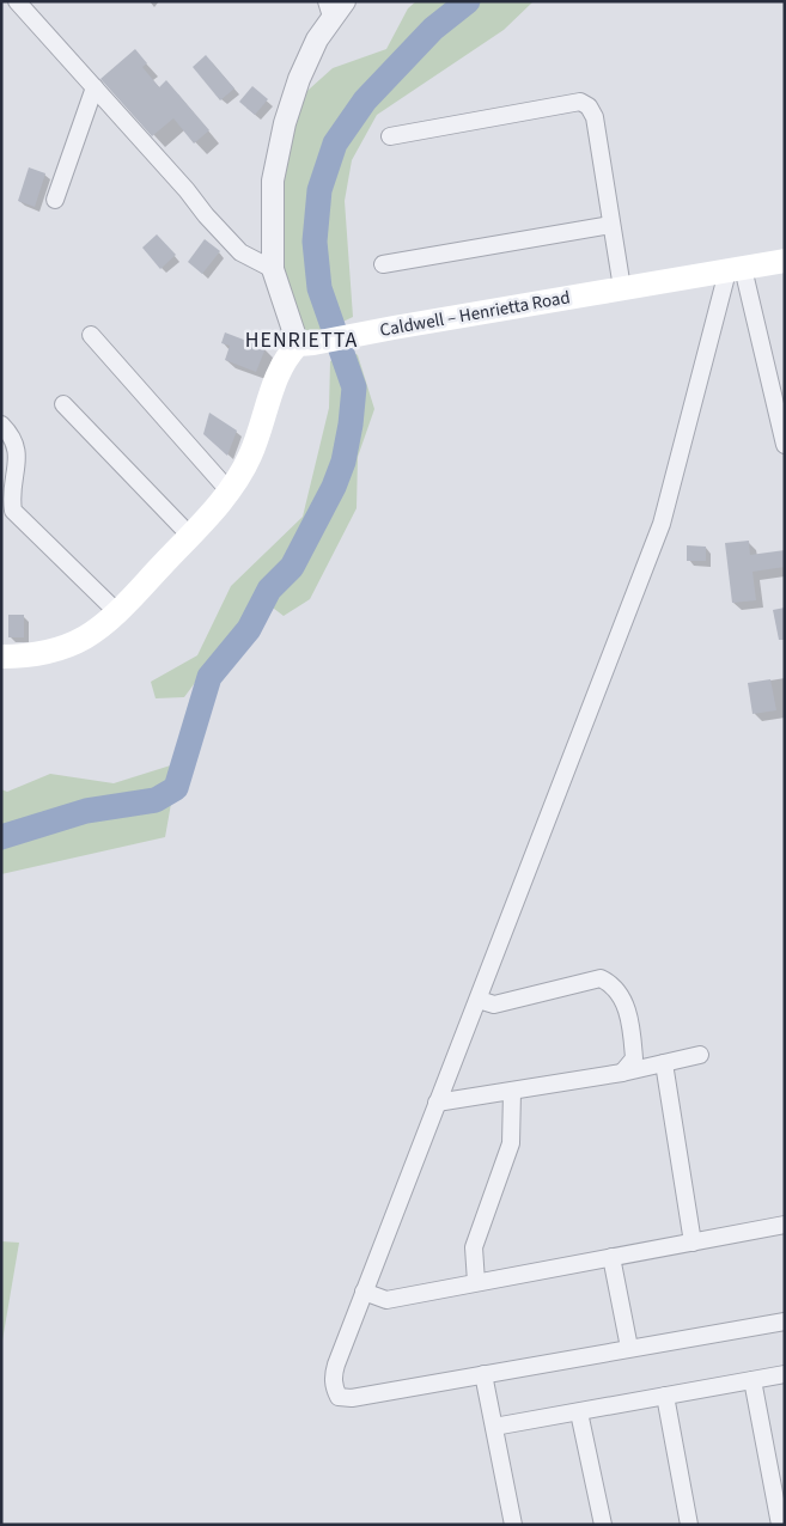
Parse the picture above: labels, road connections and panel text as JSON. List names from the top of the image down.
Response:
{
  "streets": {
    "main road": ["Caldwell – Henrietta Road"]
  },
  "districts": ["HENRIETTA"]
}
